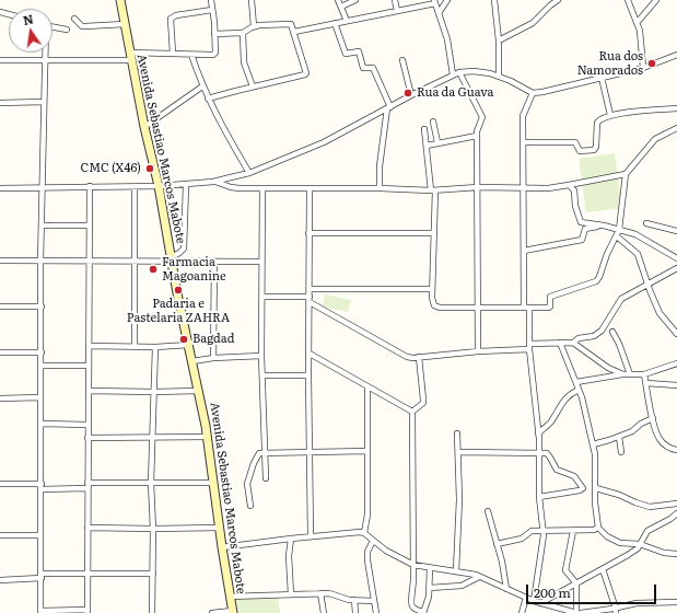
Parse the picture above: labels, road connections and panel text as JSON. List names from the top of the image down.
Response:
{
  "streets": {
    "main road": ["Avenida Sebastiao Marcos Mabote"]
  },
  "places": [
    "Rua dos Namorados",
    "Rua da Guava",
    "CMC (X46)",
    "Farmacia Magoanine",
    "Padaria e Pastelaria ZAHRA",
    "Bagdad"
  ],
  "scale_bar": "200 m",
  "north": "top"
}
